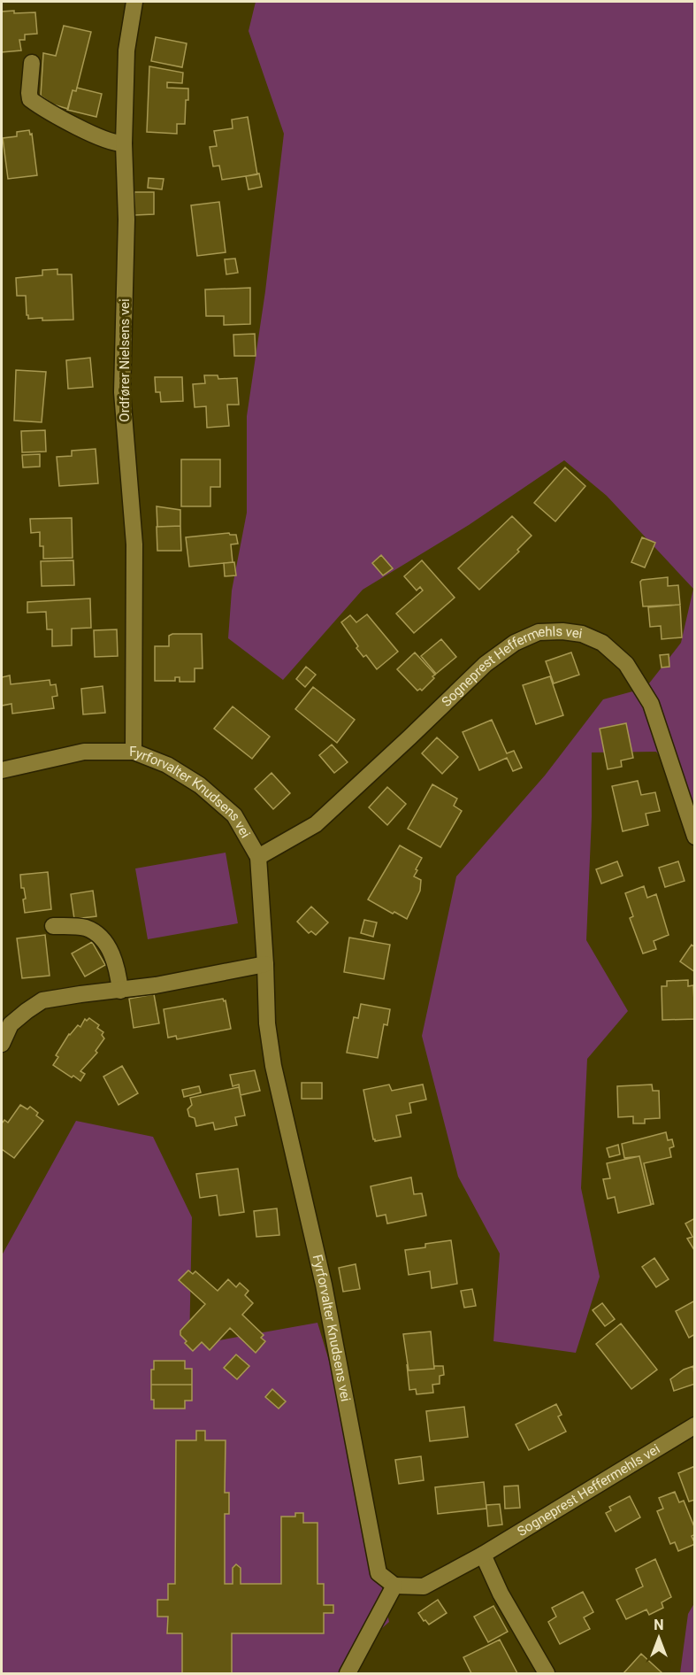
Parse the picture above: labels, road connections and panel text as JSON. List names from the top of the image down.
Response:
{
  "streets": {
    "street": ["Ordfører Nielsens vei", "Sogneprest Heffermehls vei", "Fyrforvalter Knudsens vei"]
  },
  "crossings": [
    ["Ordfører Nielsens vei", "Fyrforvalter Knudsens vei"],
    ["Sogneprest Heffermehls vei", "Fyrforvalter Knudsens vei"]
  ],
  "north": "top"
}
